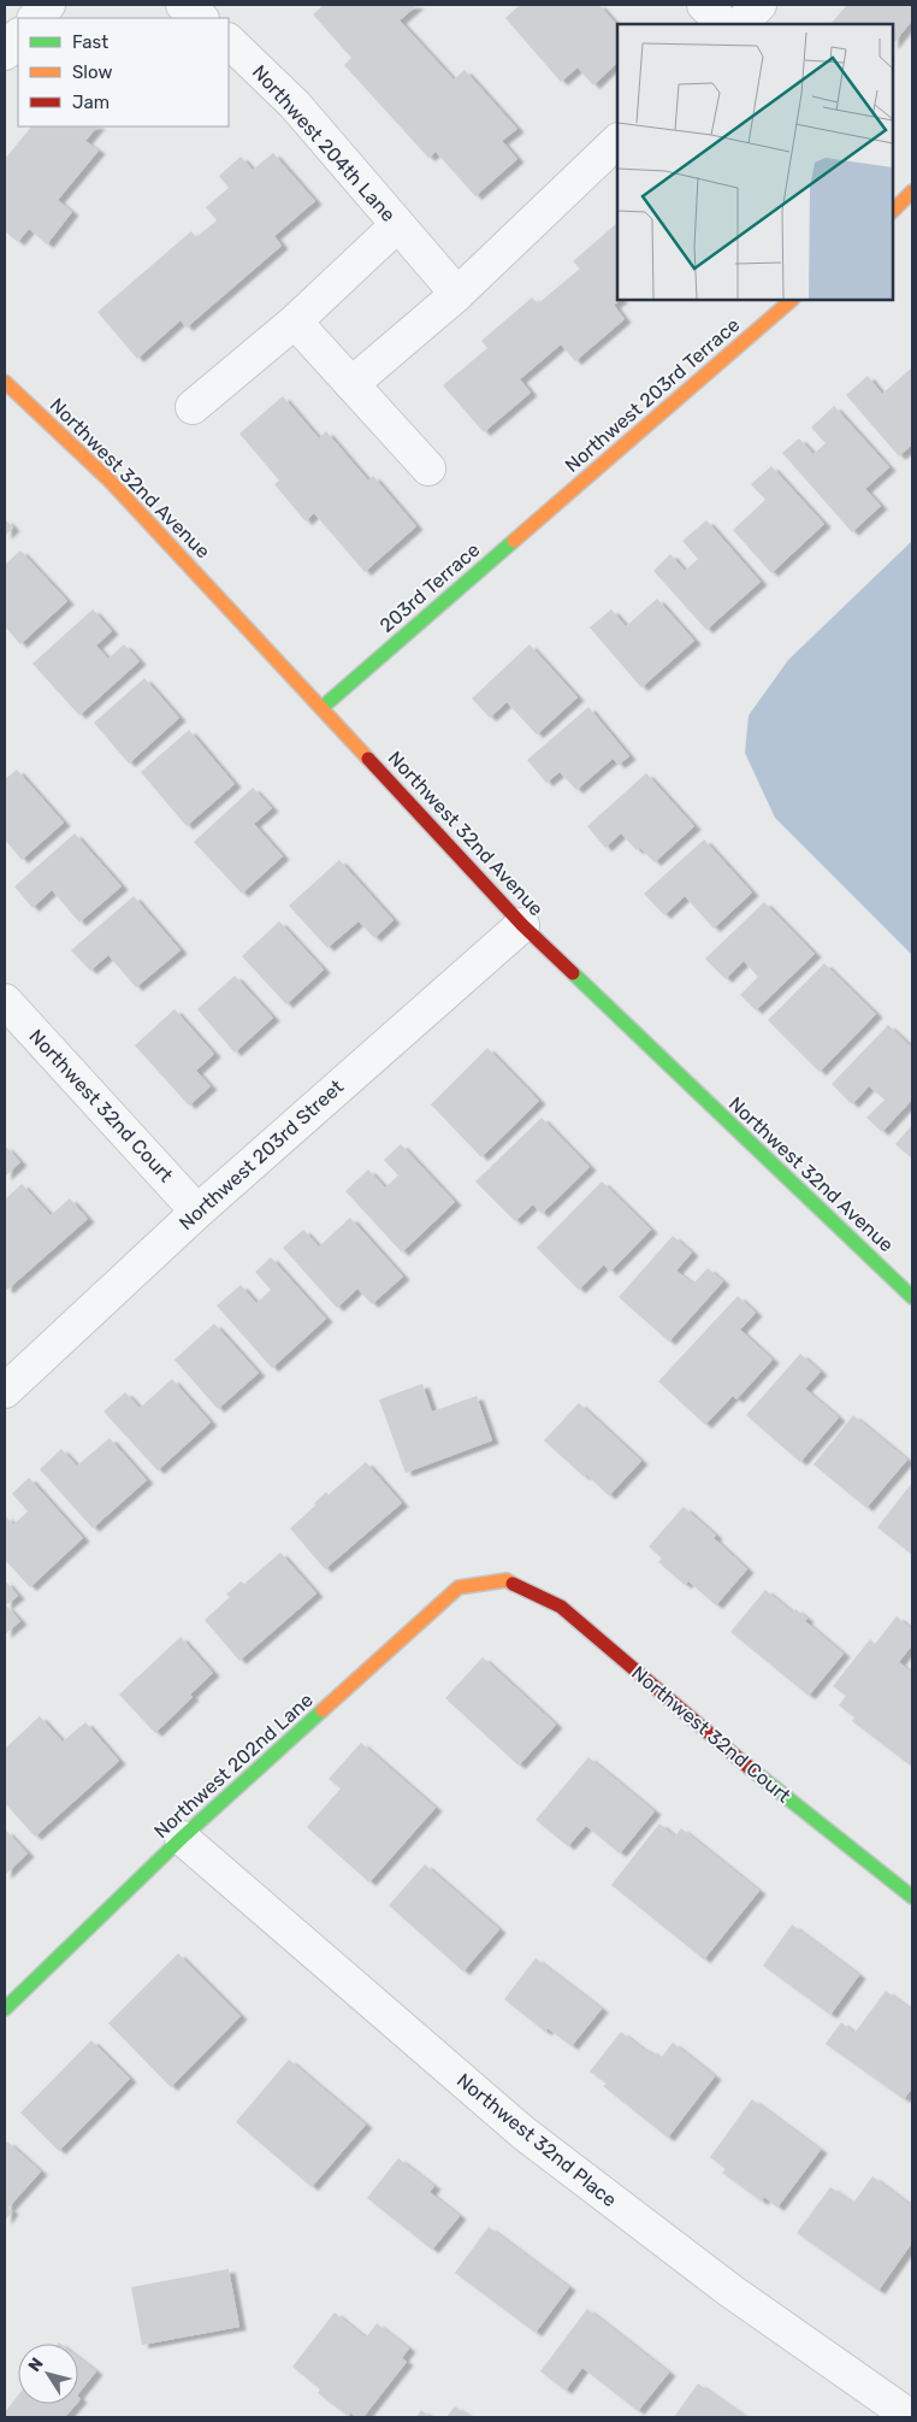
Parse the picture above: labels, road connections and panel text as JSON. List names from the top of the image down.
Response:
{
  "streets": {
    "street": [
      "Northwest 204th Lane",
      "Northwest 203rd Terrace",
      "Northwest 32nd Avenue",
      "203rd Terrace",
      "Northwest 32nd Court",
      "Northwest 203rd Street",
      "Northwest 202nd Lane",
      "Northwest 32nd Place"
    ]
  },
  "crossings": [
    ["Northwest 203rd Terrace", "203rd Terrace"],
    ["Northwest 32nd Avenue", "203rd Terrace"],
    ["Northwest 32nd Avenue", "Northwest 203rd Street"],
    ["Northwest 32nd Court", "Northwest 203rd Street"],
    ["Northwest 32nd Court", "Northwest 202nd Lane"],
    ["Northwest 202nd Lane", "Northwest 32nd Place"]
  ],
  "legend": ["Fast", "Slow", "Jam"],
  "north": "top left"
}
